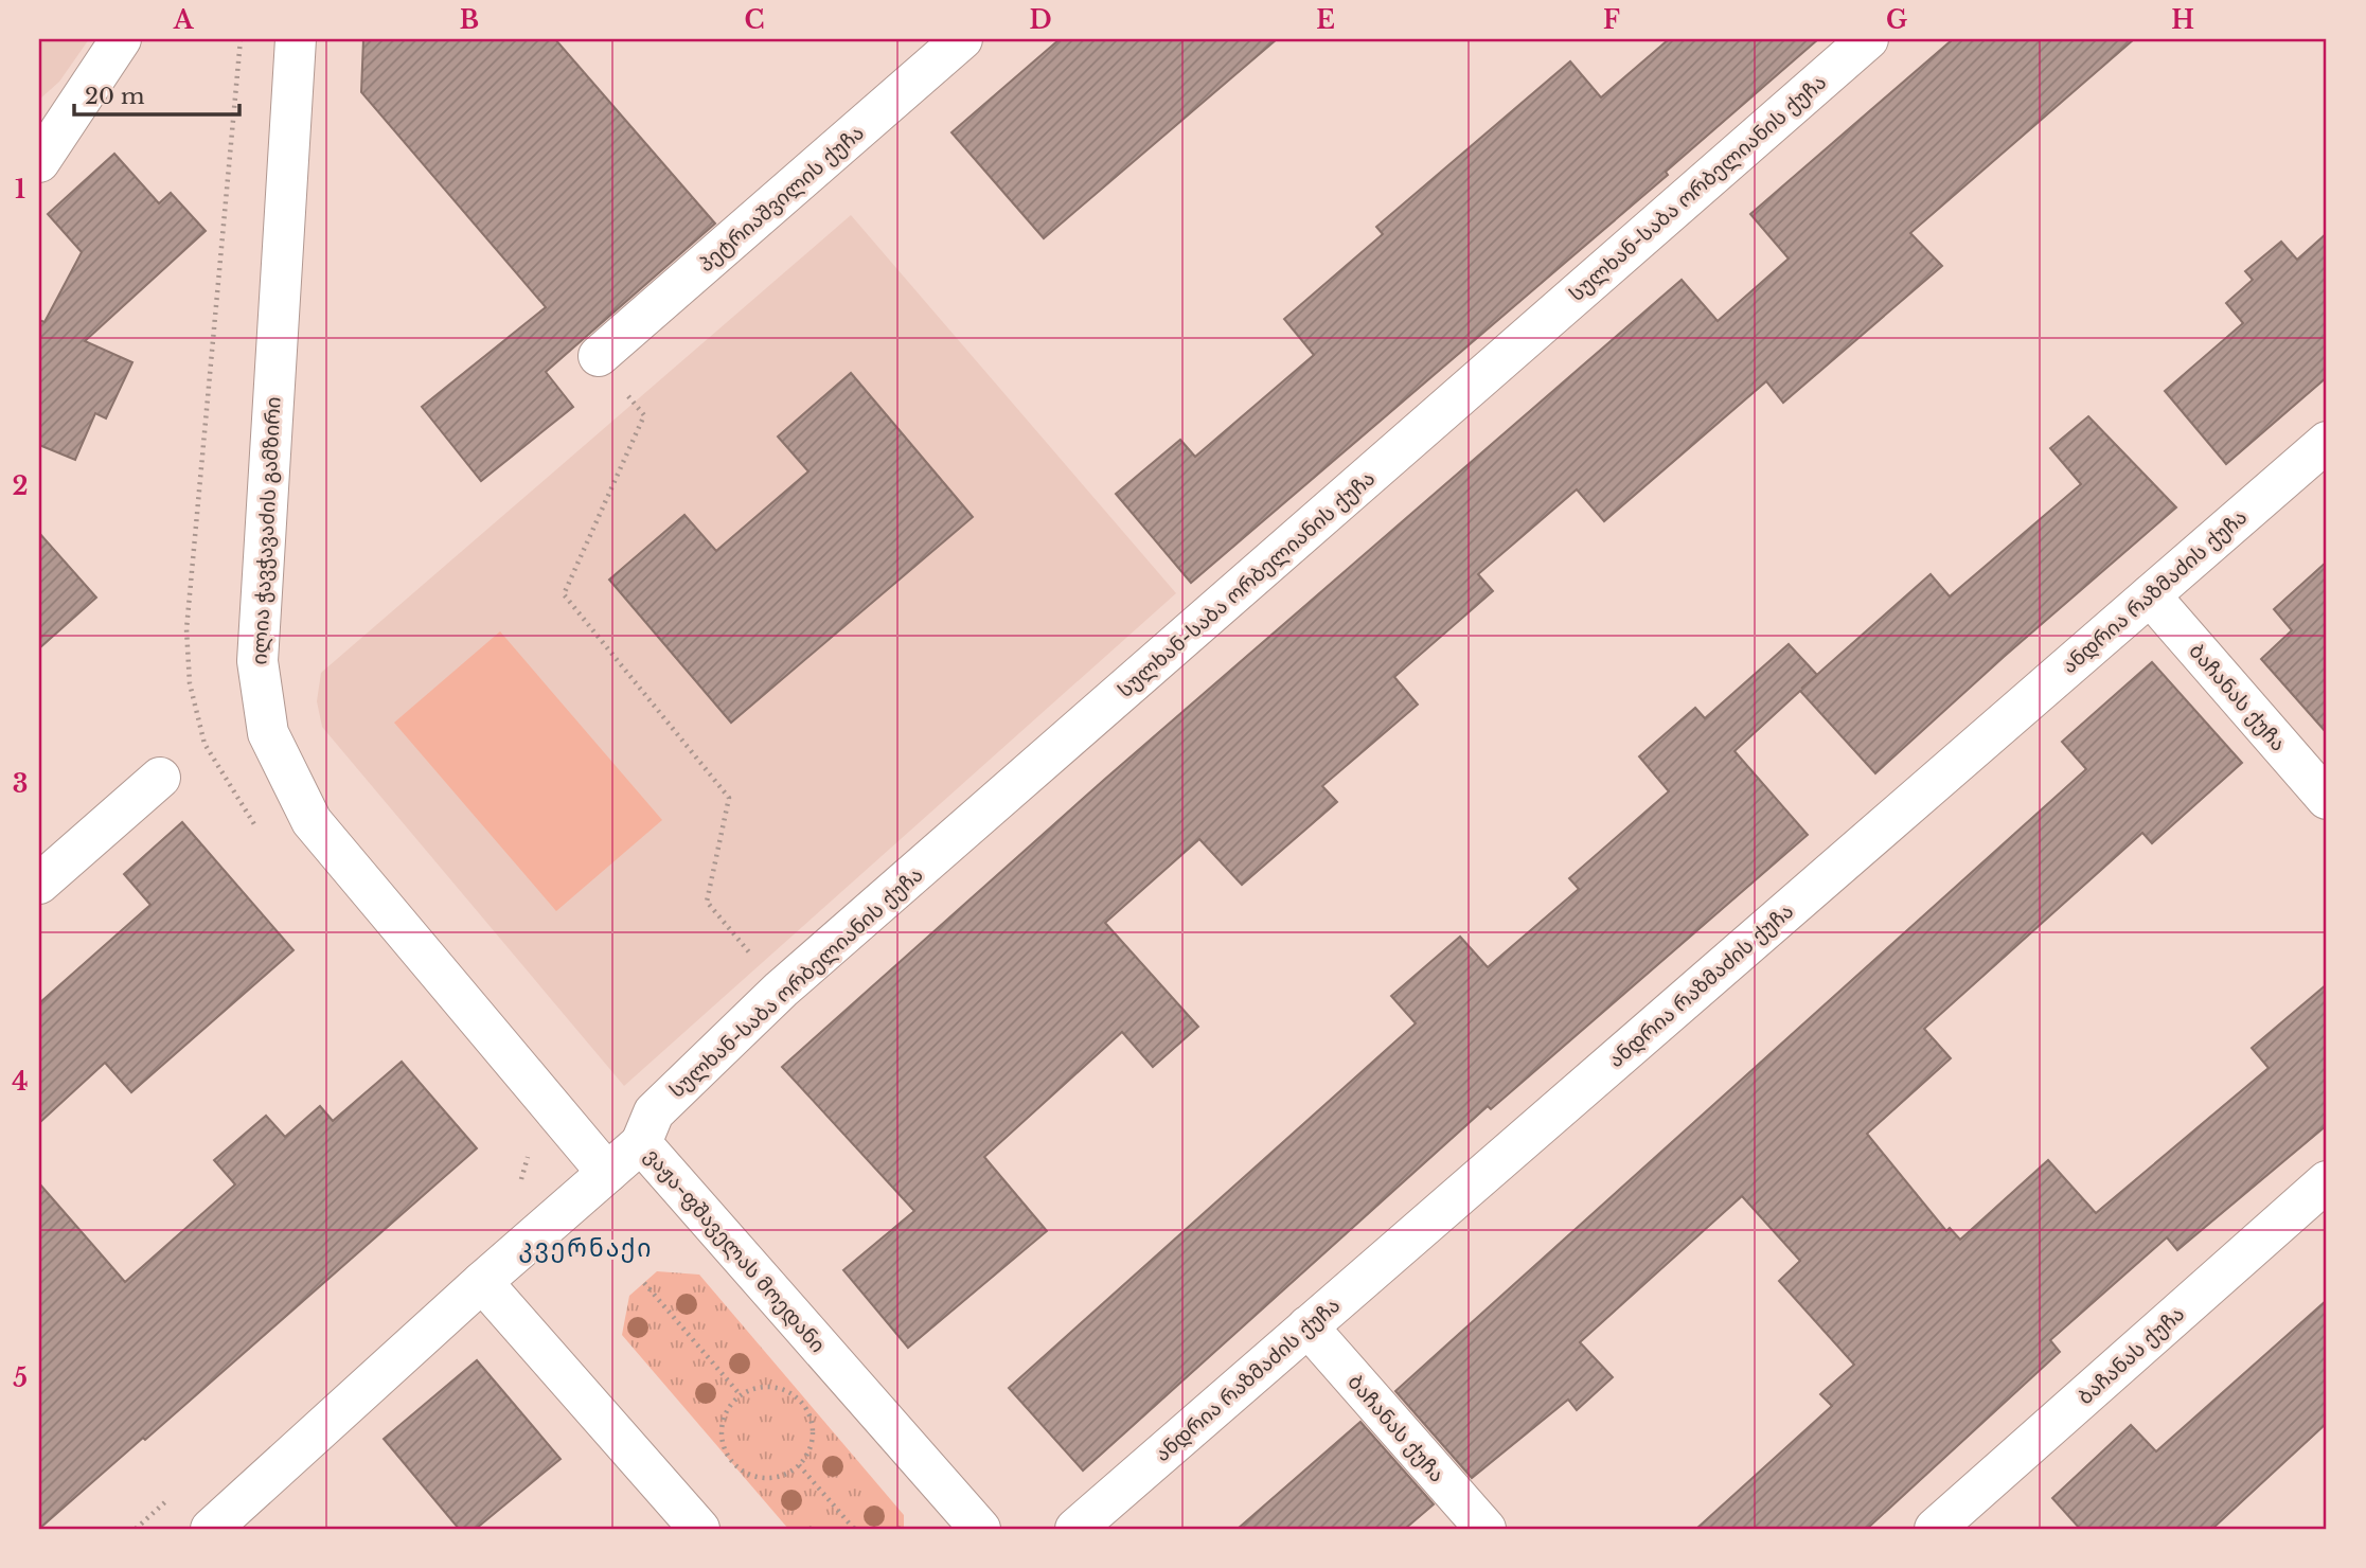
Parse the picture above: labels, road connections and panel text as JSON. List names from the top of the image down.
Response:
{
  "streets": {
    "street": [
      "სულხან-საბა ორბელიანის ქუჩა",
      "პეტრიაშვილის ქუჩა",
      "ილია ჭავჭავაძის გამზირი",
      "ანდრია რაზმაძის ქუჩა",
      "ბაჩანას ქუჩა",
      "ვაჟა-ფშაველას მოედანი"
    ]
  },
  "crossings": [
    ["სულხან-საბა ორბელიანის ქუჩა", "ვაჟა-ფშაველას მოედანი"],
    ["ილია ჭავჭავაძის გამზირი", "ვაჟა-ფშაველას მოედანი"],
    ["ანდრია რაზმაძის ქუჩა", "ბაჩანას ქუჩა"]
  ],
  "districts": ["კვერნაქი"],
  "scale_bar": "20 m",
  "grid": {
    "columns": [
      "A",
      "B",
      "C",
      "D",
      "E",
      "F",
      "G",
      "H"
    ],
    "rows": [
      "1",
      "2",
      "3",
      "4",
      "5"
    ]
  }
}
